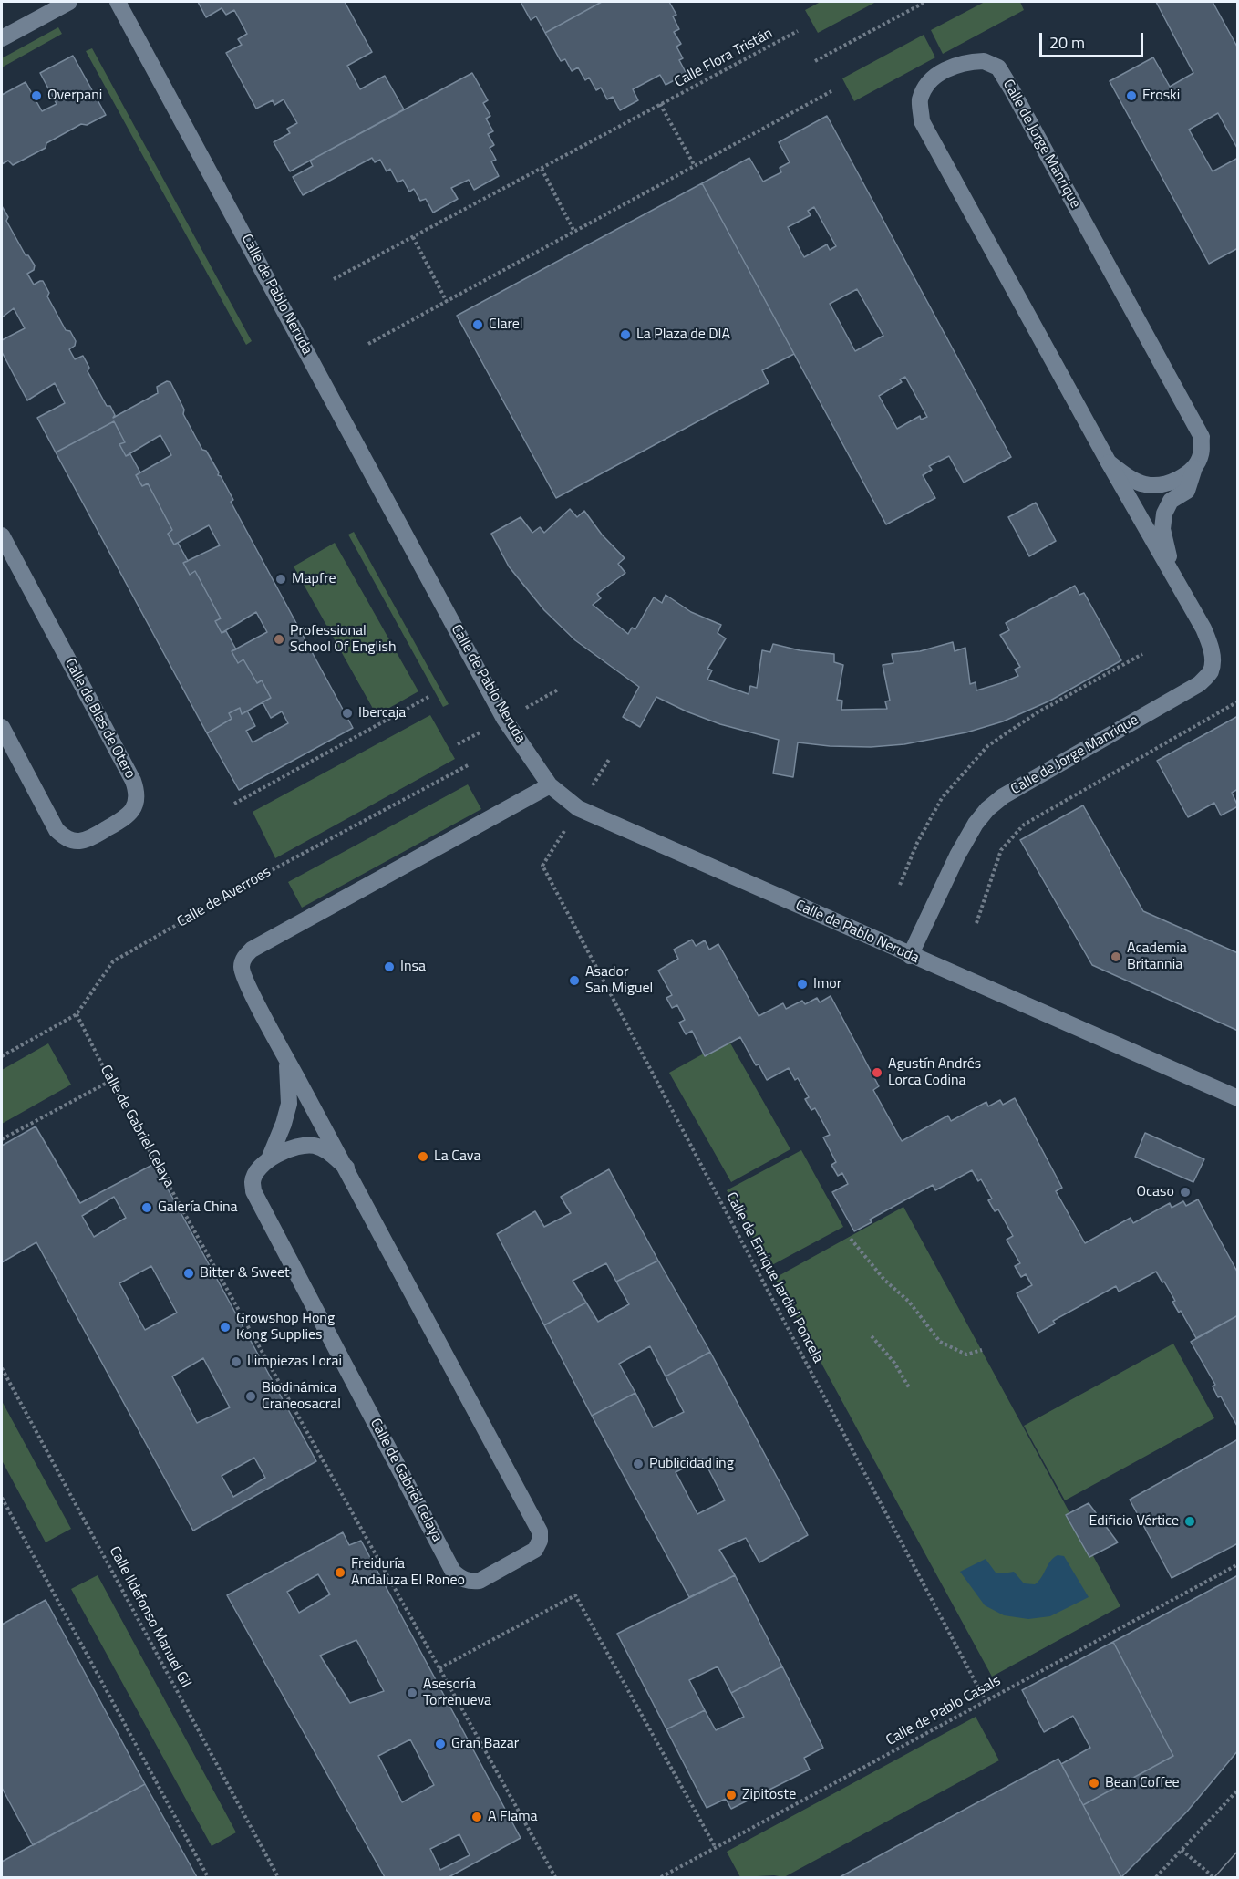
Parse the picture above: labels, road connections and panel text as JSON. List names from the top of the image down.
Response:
{
  "streets": {
    "street": [
      "Calle de Jorge Manrique",
      "Calle de Pablo Neruda",
      "Calle de Blas de Otero",
      "Calle de Gabriel Celaya"
    ],
    "path": [
      "Calle Flora Tristán",
      "Calle de Averroes",
      "Calle de Enrique Jardiel Poncela",
      "Calle Ildefonso Manuel Gil",
      "Calle de Pablo Casals"
    ]
  },
  "crossings": [
    ["Calle de Jorge Manrique", "Calle de Pablo Neruda"],
    ["Calle de Pablo Neruda", "Calle de Gabriel Celaya"],
    ["Calle de Averroes", "Calle de Gabriel Celaya"],
    ["Calle de Enrique Jardiel Poncela", "Calle de Pablo Casals"]
  ],
  "places": [
    "Overpani",
    "Eroski",
    "Clarel",
    "La Plaza de DIA",
    "Mapfre",
    "Professional School Of English",
    "Ibercaja",
    "Academia Britannia",
    "Insa",
    "Asador San Miguel",
    "Imor",
    "Agustín Andrés Lorca Codina",
    "La Cava",
    "Ocaso",
    "Galería China",
    "Bitter & Sweet",
    "Growshop Hong Kong Supplies",
    "Limpiezas Lorai",
    "Biodinámica Craneosacral",
    "Publicidad ing",
    "Edificio Vértice",
    "Freiduría Andaluza El Roneo",
    "Asesoría Torrenueva",
    "Gran Bazar",
    "Bean Coffee",
    "Zipitoste",
    "A Flama"
  ],
  "scale_bar": "20 m"
}
